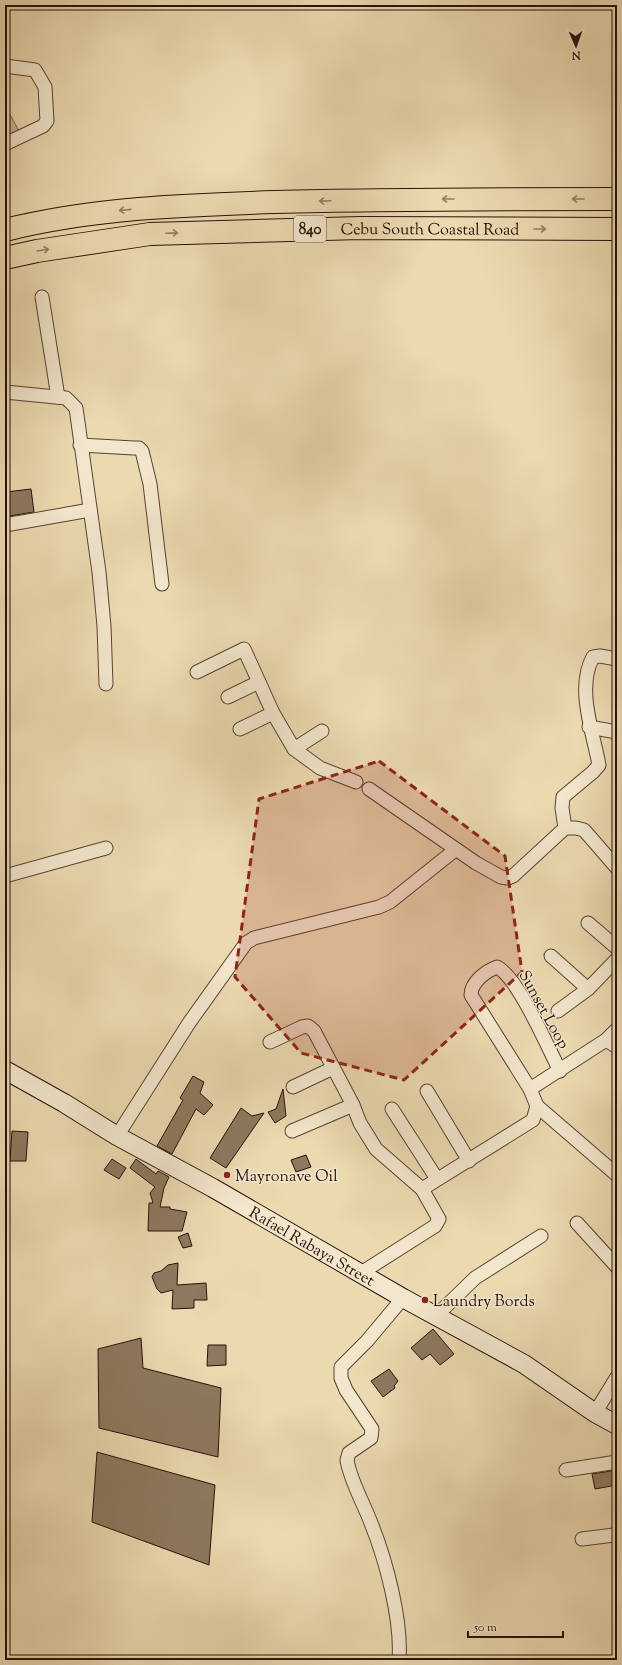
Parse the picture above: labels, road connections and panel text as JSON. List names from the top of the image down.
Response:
{
  "streets": {
    "highway": ["840", "Cebu South Coastal Road"],
    "main road": ["Rafael Rabaya Street"],
    "street": ["Sunset Loop"]
  },
  "places": ["Mayronave Oil", "Laundry Bords"],
  "scale_bar": "50 m",
  "north": "bottom"
}
